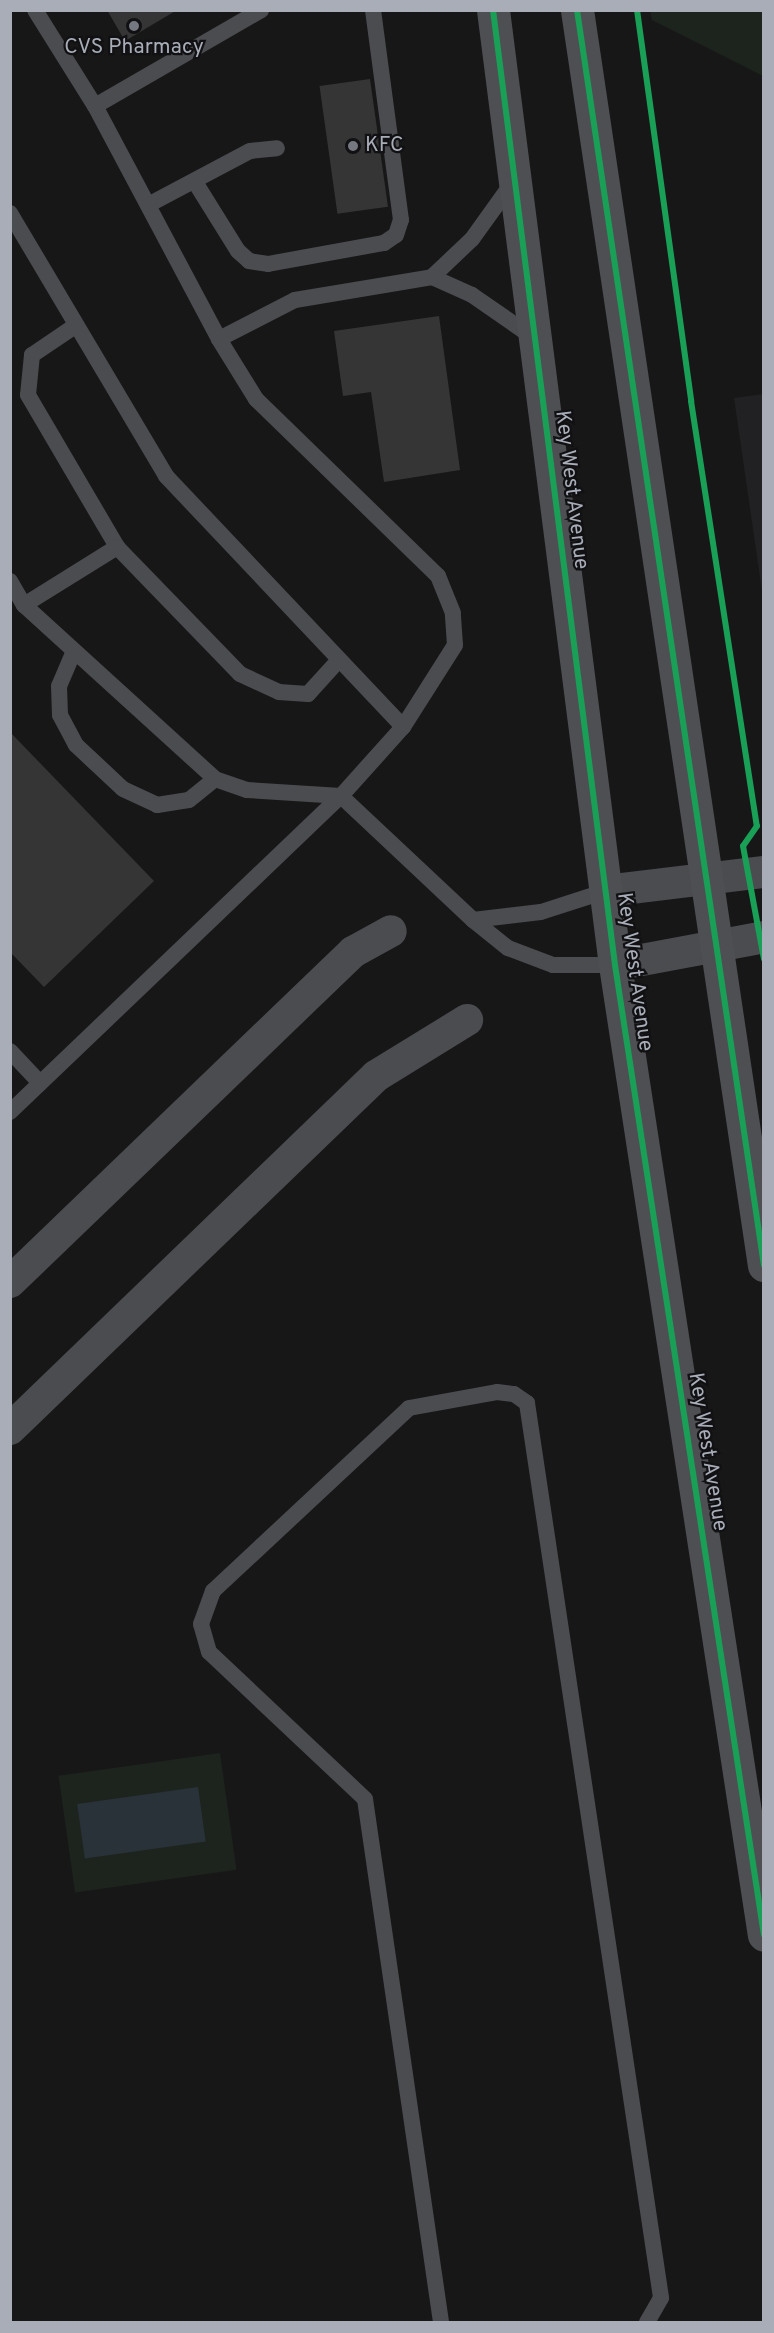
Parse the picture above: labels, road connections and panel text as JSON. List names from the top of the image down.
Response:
{
  "streets": {
    "main road": ["Key West Avenue"]
  },
  "places": ["CVS Pharmacy", "KFC"]
}
